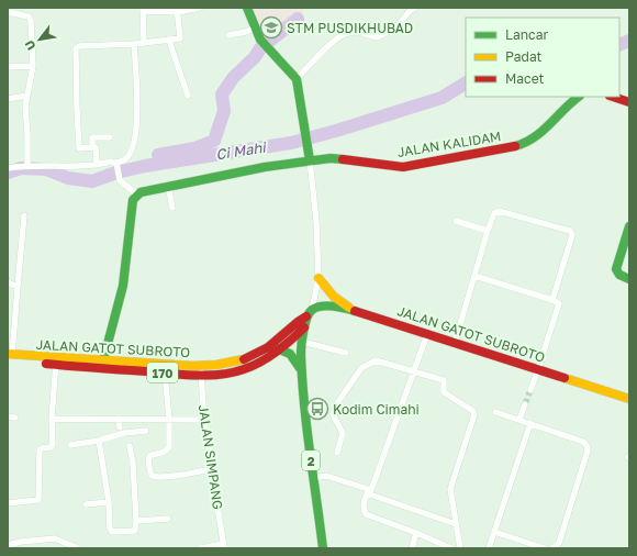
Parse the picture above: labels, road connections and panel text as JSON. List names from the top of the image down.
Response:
{
  "streets": {
    "main road": [
      "JALAN KALIDAM",
      "JALAN GATOT SUBROTO",
      "170",
      "2"
    ],
    "street": ["JALAN SIMPANG"]
  },
  "crossings": [
    ["JALAN GATOT SUBROTO", "170"],
    ["JALAN GATOT SUBROTO", "JALAN SIMPANG"],
    ["JALAN GATOT SUBROTO", "2"]
  ],
  "water": ["Ci Mahi"],
  "places": {
    "school or university": ["STM PUSDIKHUBAD"],
    "bus stop": ["Kodim Cimahi"]
  },
  "legend": ["Lancar", "Padat", "Macet"],
  "north": "bottom left"
}
